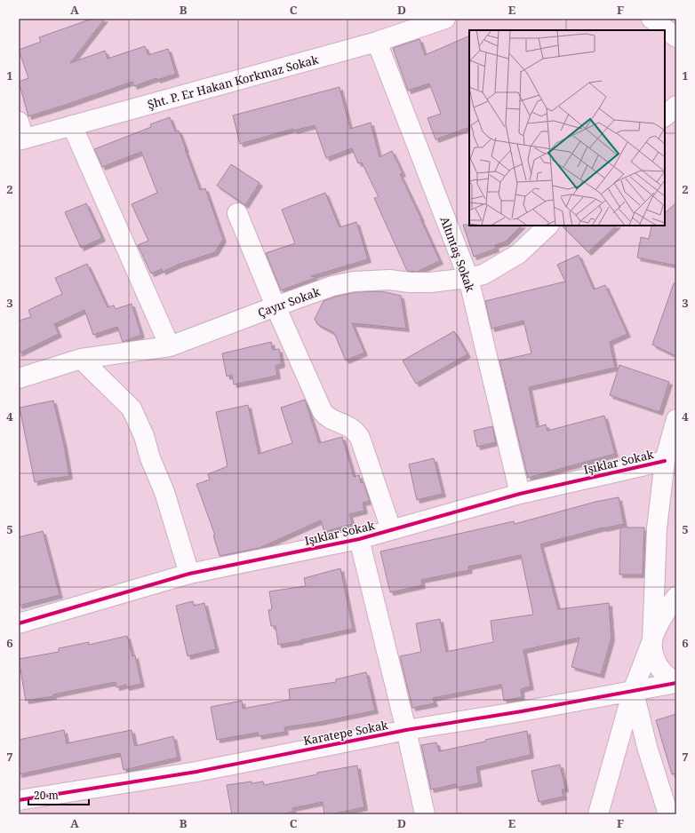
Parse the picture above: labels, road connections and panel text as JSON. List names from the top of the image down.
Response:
{
  "streets": {
    "street": [
      "Şht. P. Er Hakan Korkmaz Sokak",
      "Altıntaş Sokak",
      "Çayır Sokak",
      "Işıklar Sokak",
      "Karatepe Sokak"
    ]
  },
  "crossings": [
    ["Şht. P. Er Hakan Korkmaz Sokak", "Altıntaş Sokak"],
    ["Altıntaş Sokak", "Çayır Sokak"],
    ["Altıntaş Sokak", "Işıklar Sokak"],
    ["Işıklar Sokak", "Karatepe Sokak"]
  ],
  "scale_bar": "20 m",
  "grid": {
    "columns": [
      "A",
      "B",
      "C",
      "D",
      "E",
      "F"
    ],
    "rows": [
      "1",
      "2",
      "3",
      "4",
      "5",
      "6",
      "7"
    ]
  }
}
